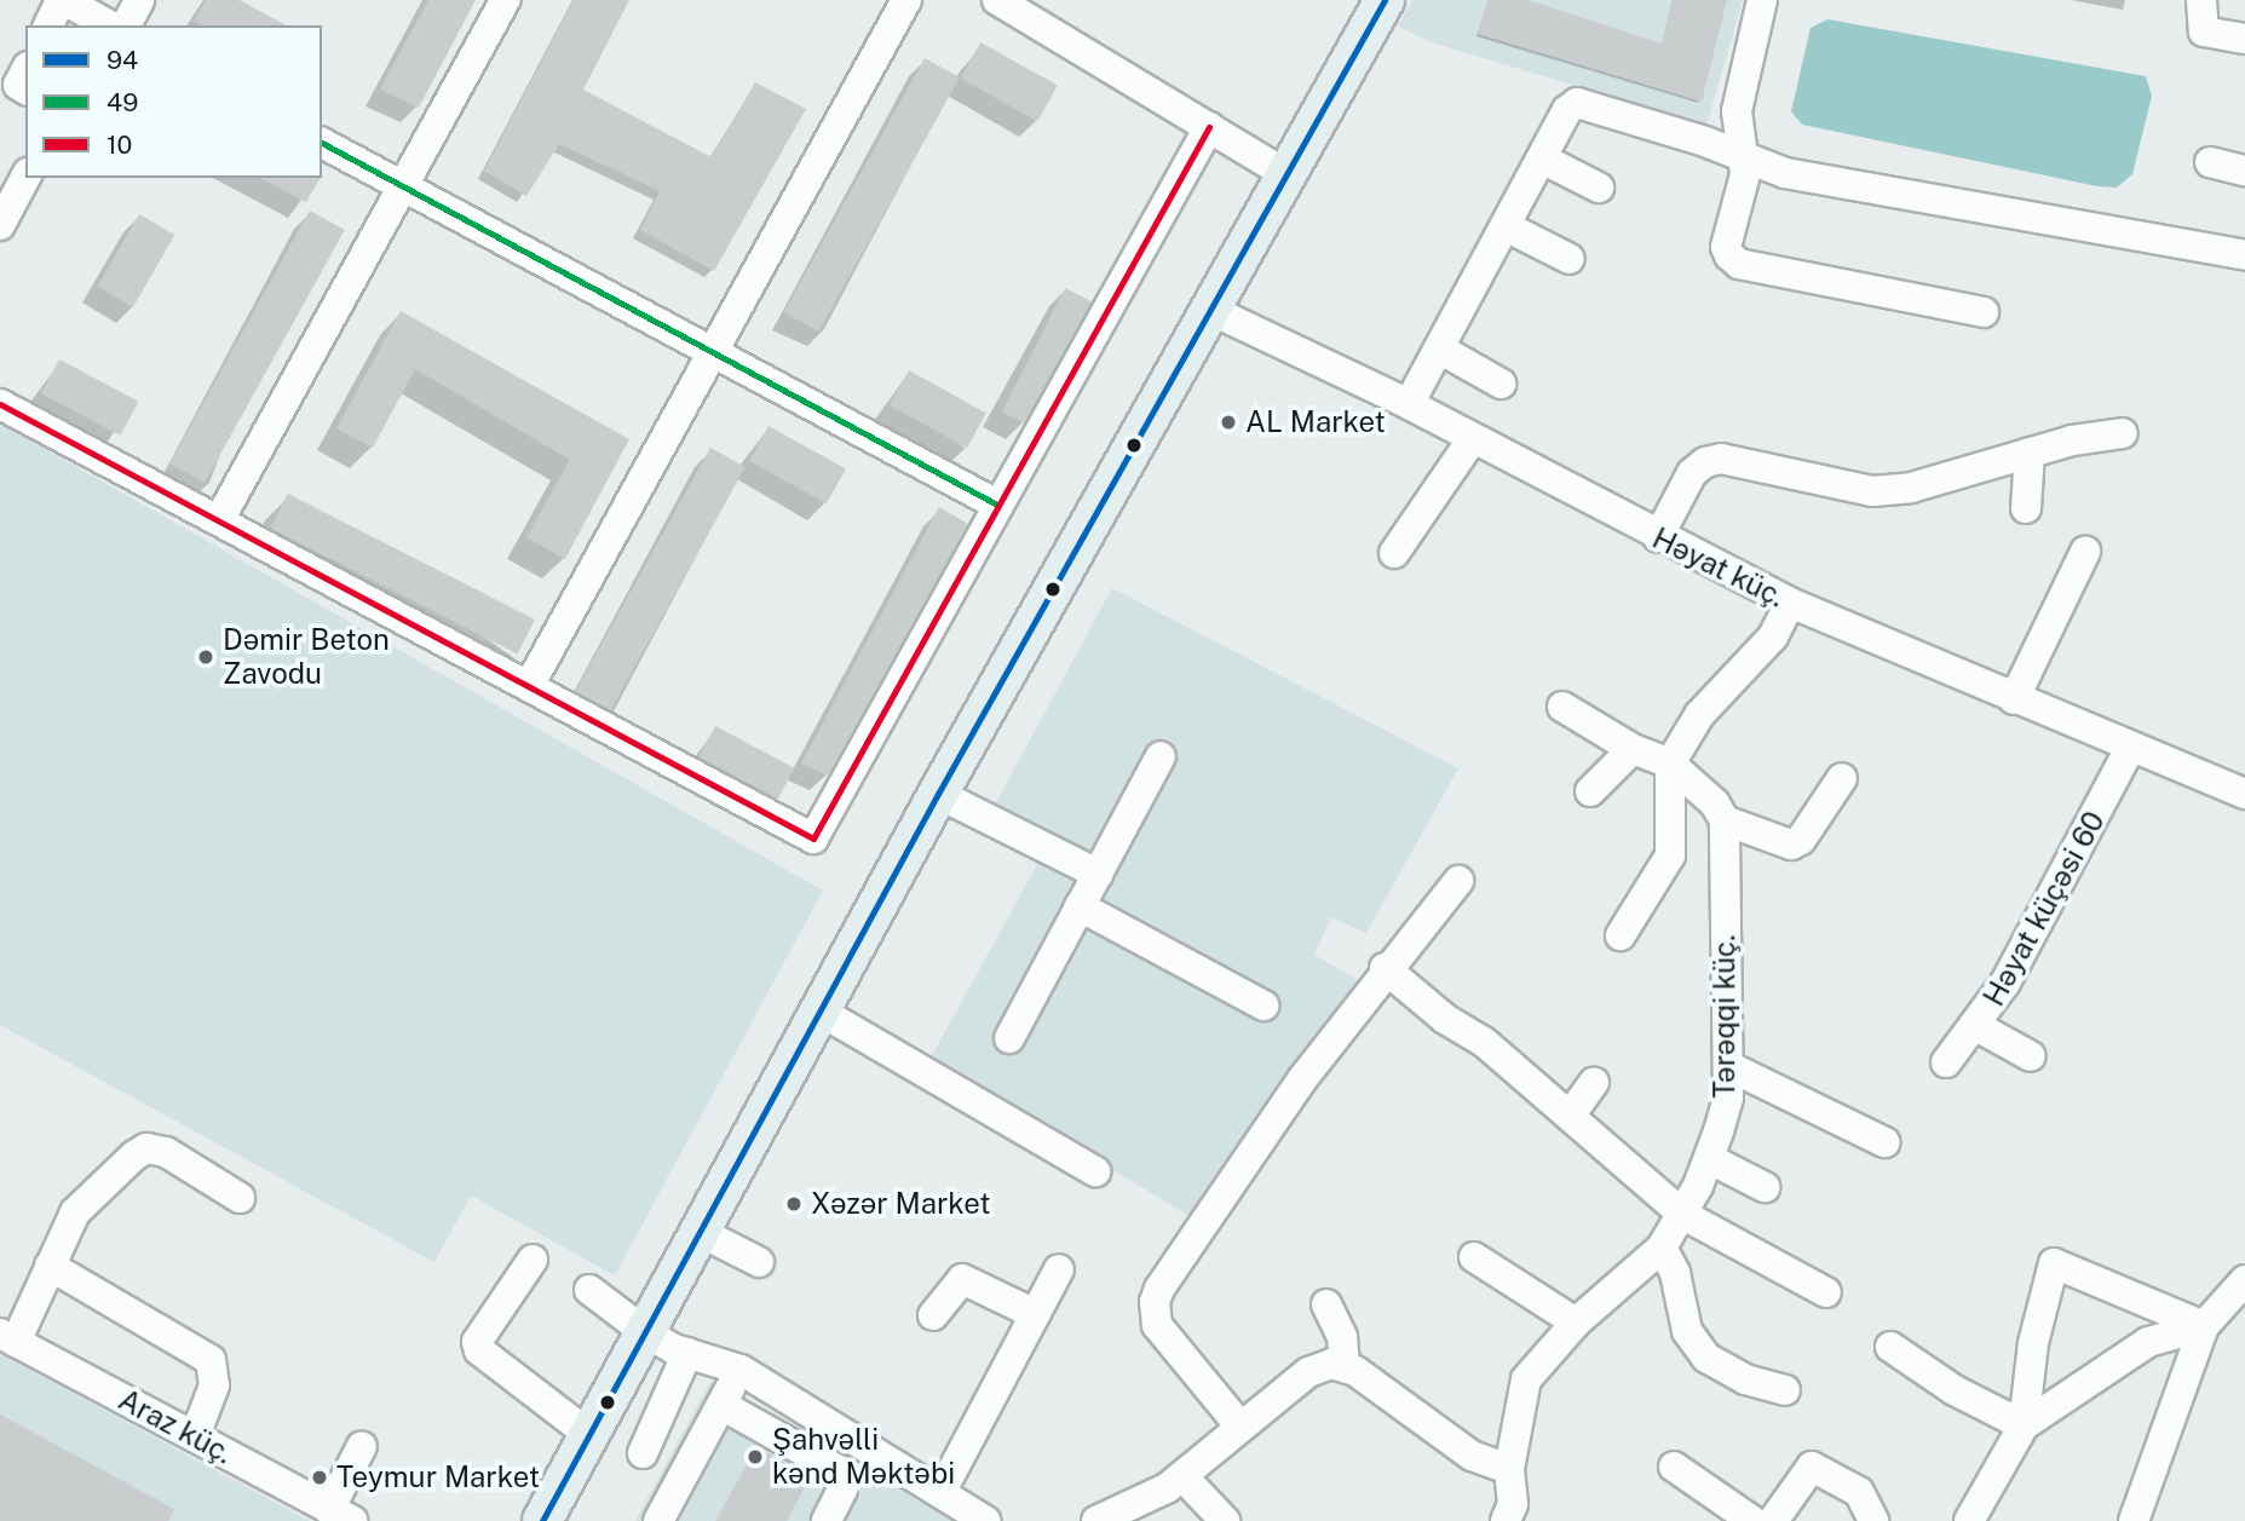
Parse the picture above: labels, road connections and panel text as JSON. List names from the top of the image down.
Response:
{
  "streets": {
    "street": [
      "Həyat küç.",
      "Həyat küçəsi 60",
      "Tərəqqi küç.",
      "Araz küç."
    ]
  },
  "crossings": [
    ["Həyat küç.", "Həyat küçəsi 60"]
  ],
  "places": [
    "AL Market",
    "Dəmir Beton Zavodu",
    "Xəzər Market",
    "Şahvəlli kənd Məktəbi",
    "Teymur Market"
  ],
  "lines": ["transit line 94", "transit line 10", "transit line 49"],
  "legend": ["94", "49", "10"]
}
